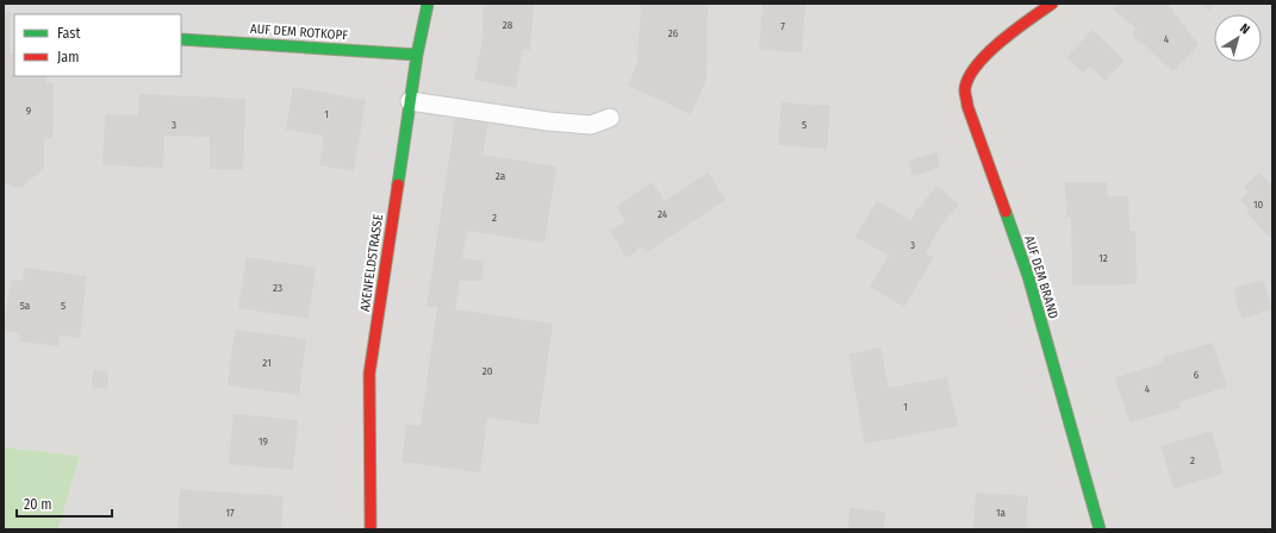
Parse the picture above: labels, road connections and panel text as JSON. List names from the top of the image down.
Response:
{
  "streets": {
    "street": ["AUF DEM ROTKOPF", "AXENFELDSTRASSE", "AUF DEM BRAND"]
  },
  "crossings": [
    ["AUF DEM ROTKOPF", "AXENFELDSTRASSE"]
  ],
  "house_numbers": [
    "28",
    "7",
    "26",
    "4",
    "9",
    "1",
    "3",
    "5",
    "2a",
    "10",
    "24",
    "2",
    "3",
    "12",
    "23",
    "5a",
    "5",
    "21",
    "20",
    "6",
    "4",
    "1",
    "19",
    "2",
    "17",
    "1a"
  ],
  "legend": ["Fast", "Jam"],
  "scale_bar": "20 m",
  "north": "top right"
}
